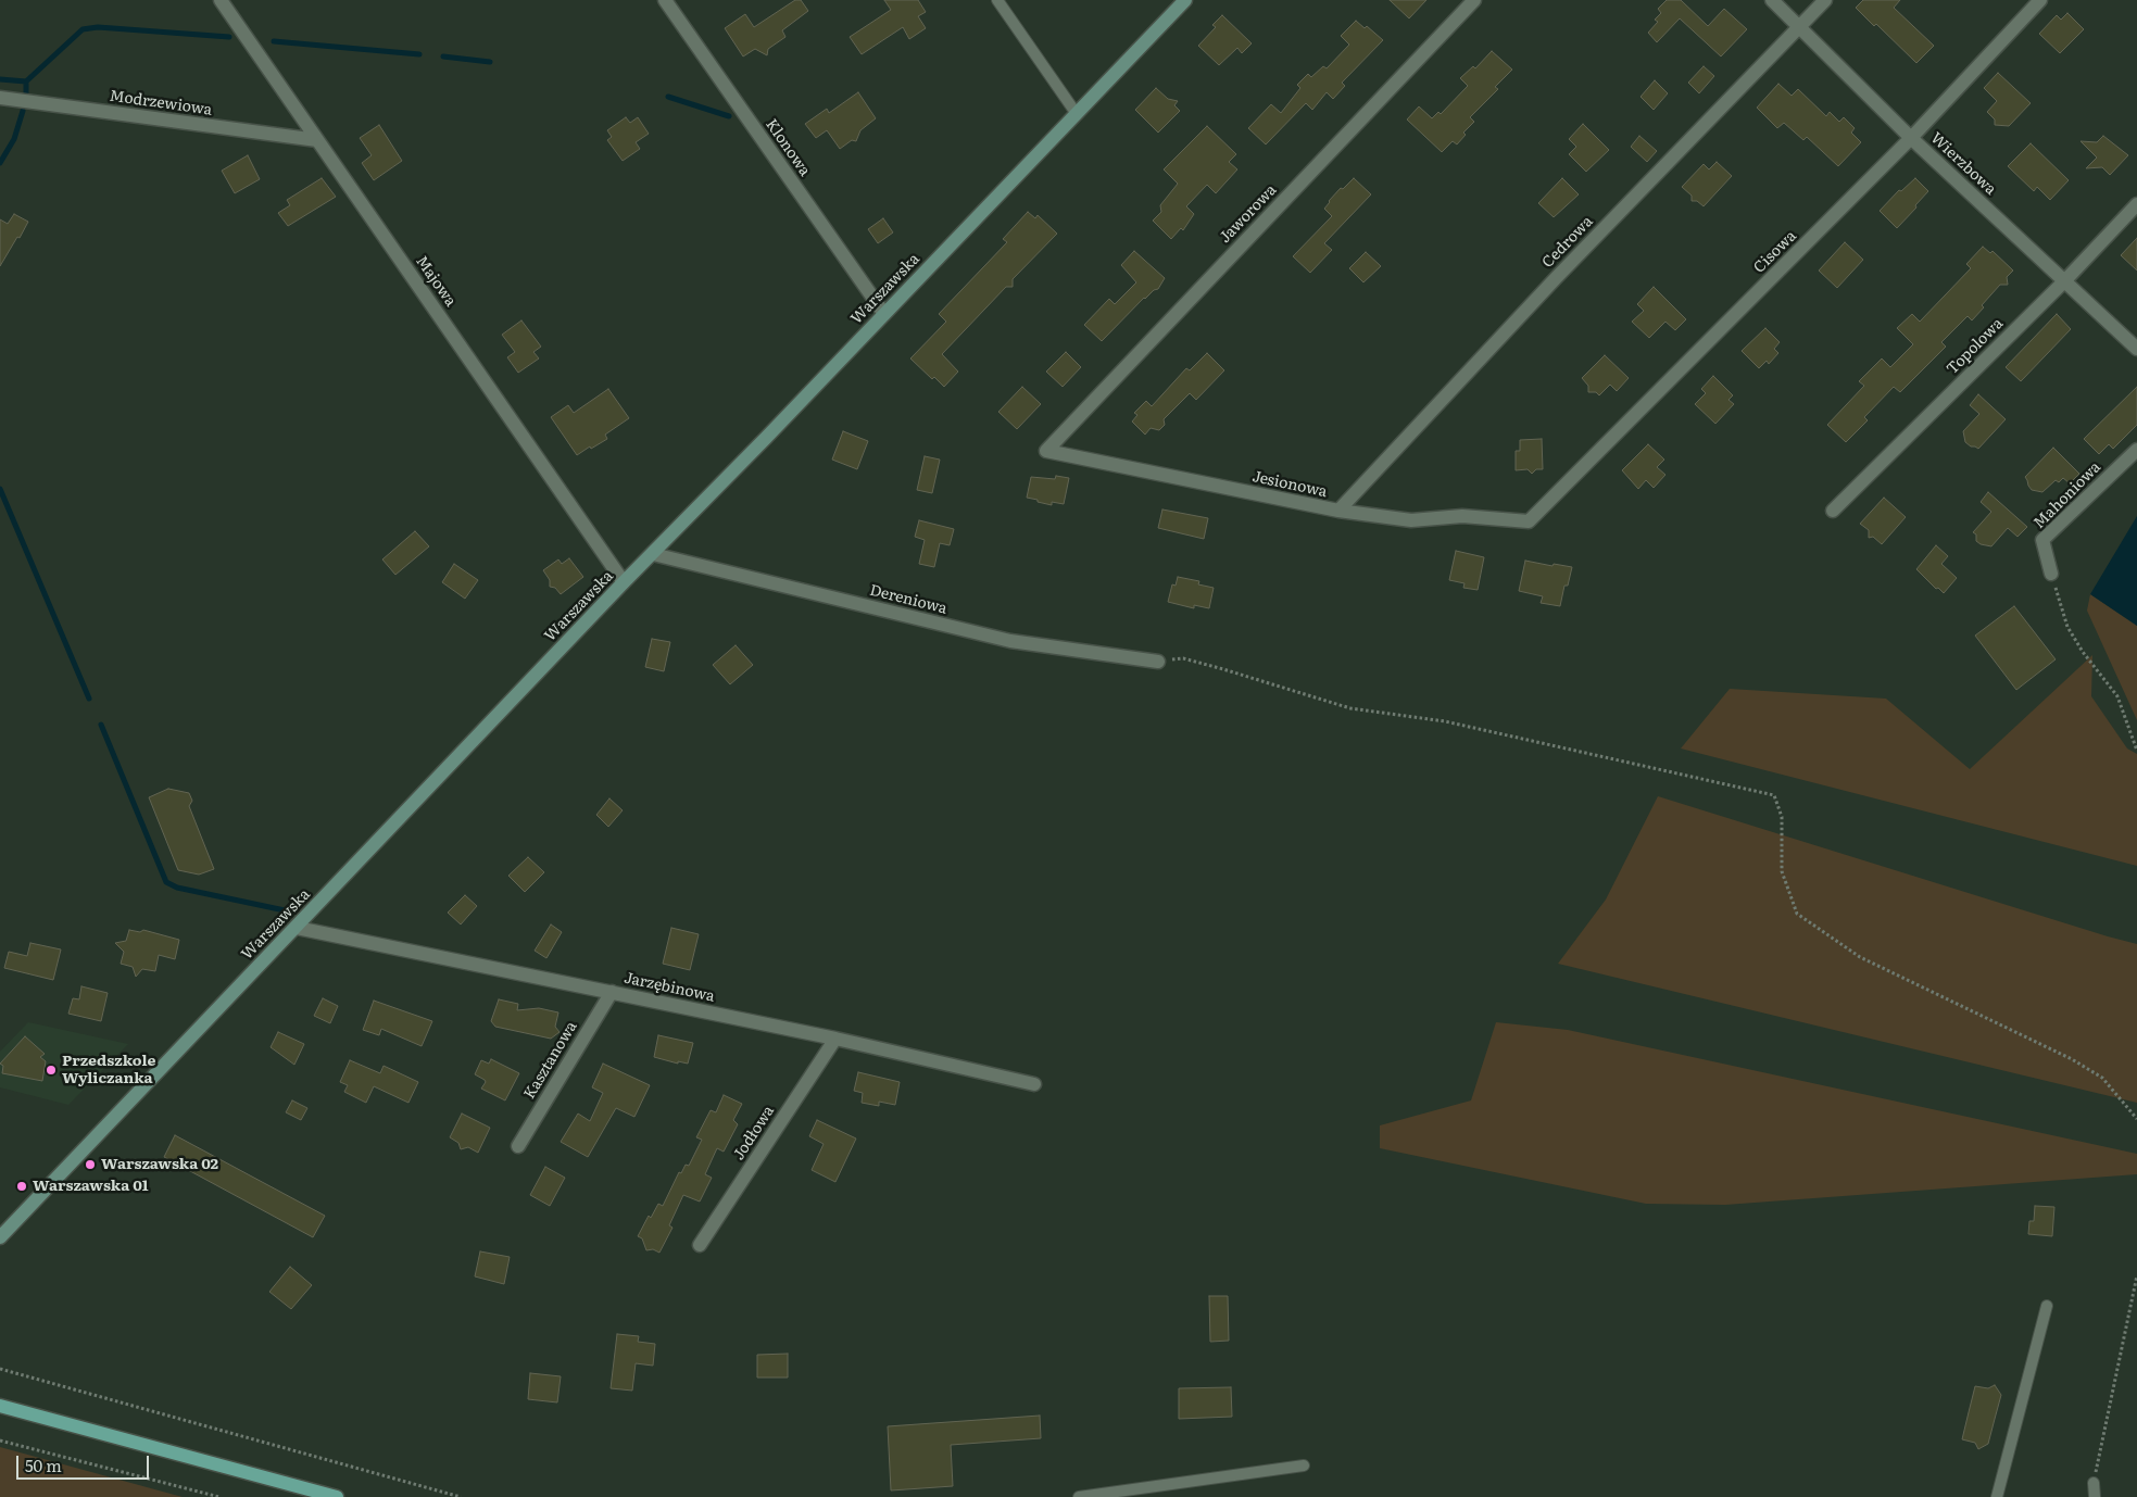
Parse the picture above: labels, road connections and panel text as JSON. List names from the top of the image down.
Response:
{
  "streets": {
    "street": [
      "Modrzewiowa",
      "Klonowa",
      "Wierzbowa",
      "Jaworowa",
      "Cedrowa",
      "Cisowa",
      "Majowa",
      "Warszawska",
      "Topolowa",
      "Jesionowa",
      "Mahoniowa",
      "Dereniowa",
      "Jarzębinowa",
      "Kasztanowa",
      "Jodłowa"
    ]
  },
  "crossings": [
    ["Modrzewiowa", "Majowa"],
    ["Klonowa", "Warszawska"],
    ["Wierzbowa", "Cedrowa"],
    ["Wierzbowa", "Cisowa"],
    ["Wierzbowa", "Topolowa"],
    ["Jaworowa", "Jesionowa"],
    ["Cedrowa", "Jesionowa"],
    ["Cisowa", "Jesionowa"],
    ["Majowa", "Warszawska"],
    ["Warszawska", "Dereniowa"],
    ["Warszawska", "Jarzębinowa"],
    ["Jarzębinowa", "Kasztanowa"],
    ["Jarzębinowa", "Jodłowa"]
  ],
  "places": ["Przedszkole Wyliczanka", "Warszawska 02", "Warszawska 01"],
  "scale_bar": "50 m"
}
